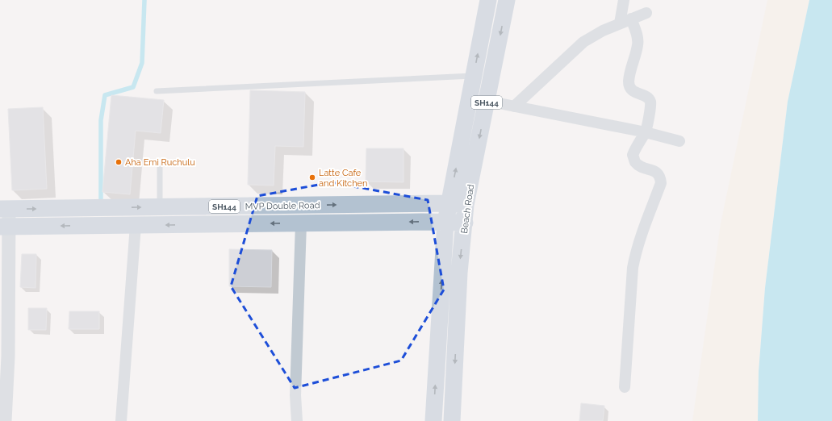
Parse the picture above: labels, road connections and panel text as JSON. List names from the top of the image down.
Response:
{
  "streets": {
    "main road": ["SH144", "MVP Double Road", "Beach Road"]
  },
  "crossings": [
    ["SH144", "MVP Double Road"],
    ["SH144", "Beach Road"],
    ["MVP Double Road", "Beach Road"]
  ],
  "places": ["Aha Emi Ruchulu", "Latte Cafe and Kitchen"]
}
